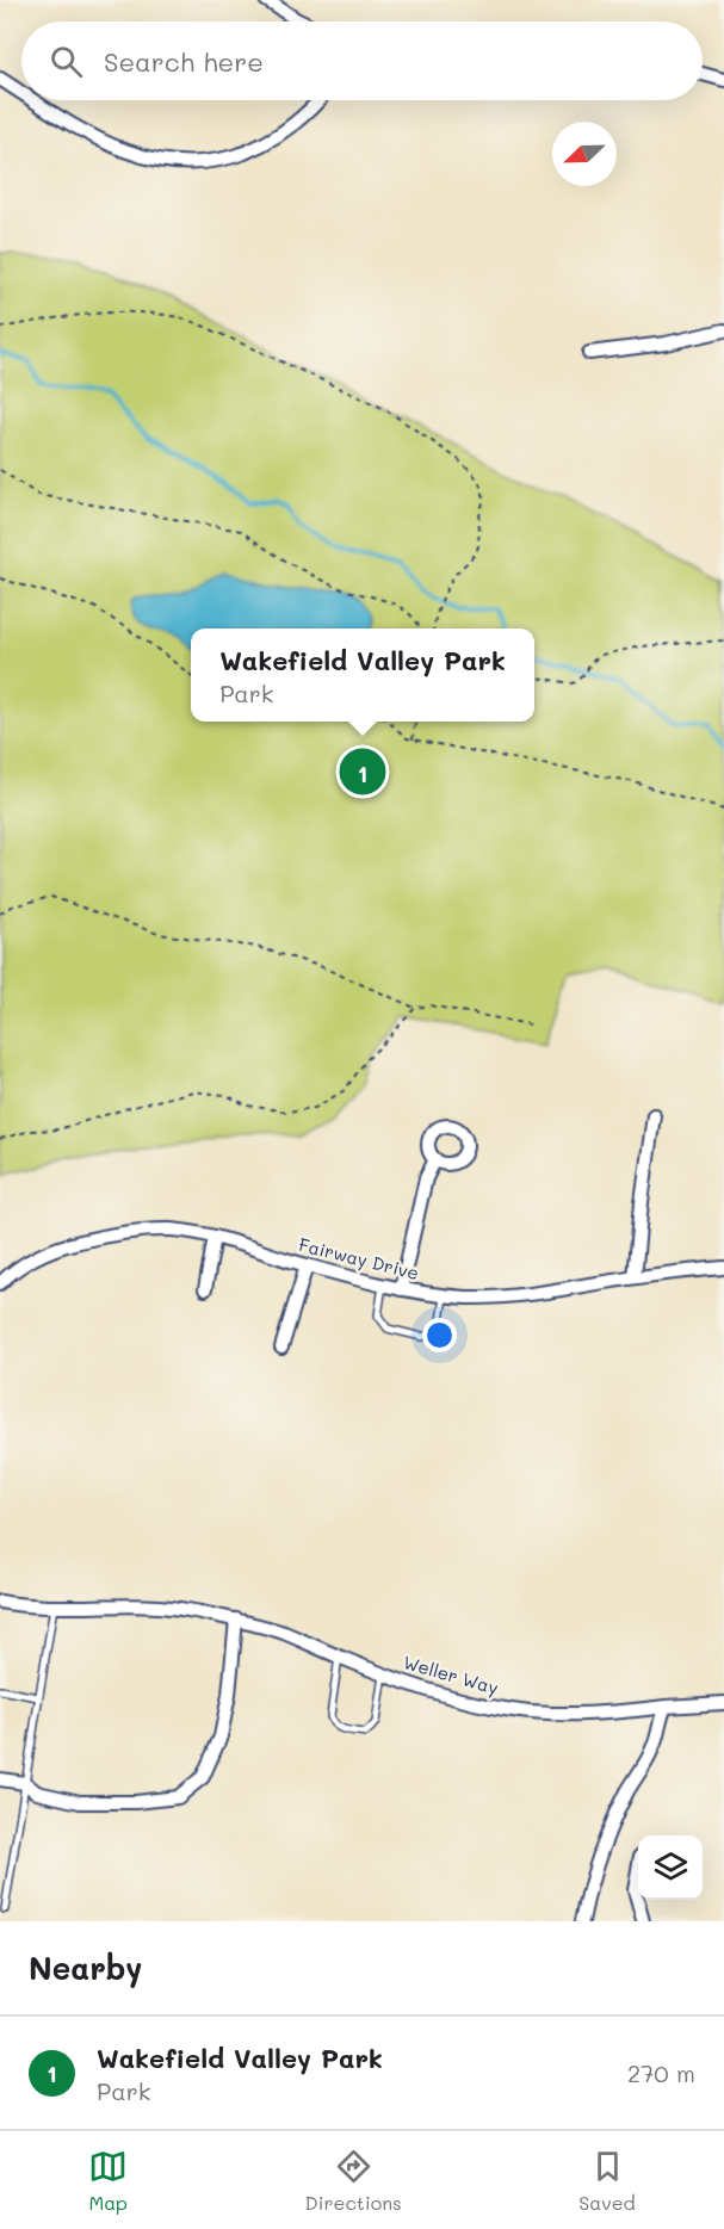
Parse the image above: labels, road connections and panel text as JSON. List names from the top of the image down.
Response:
{
  "streets": {
    "street": ["Fairway Drive", "Weller Way"]
  },
  "north": "bottom left",
  "page": {
    "search": "Search here",
    "popup": ["Wakefield Valley Park", "Park"],
    "pins": "1",
    "heading": "Nearby",
    "list": [
      {
        "mark": "1",
        "name": "Wakefield Valley Park",
        "note": "Park",
        "value": "270 m"
      }
    ],
    "nav": ["Map", "Directions", "Saved"]
  }
}
